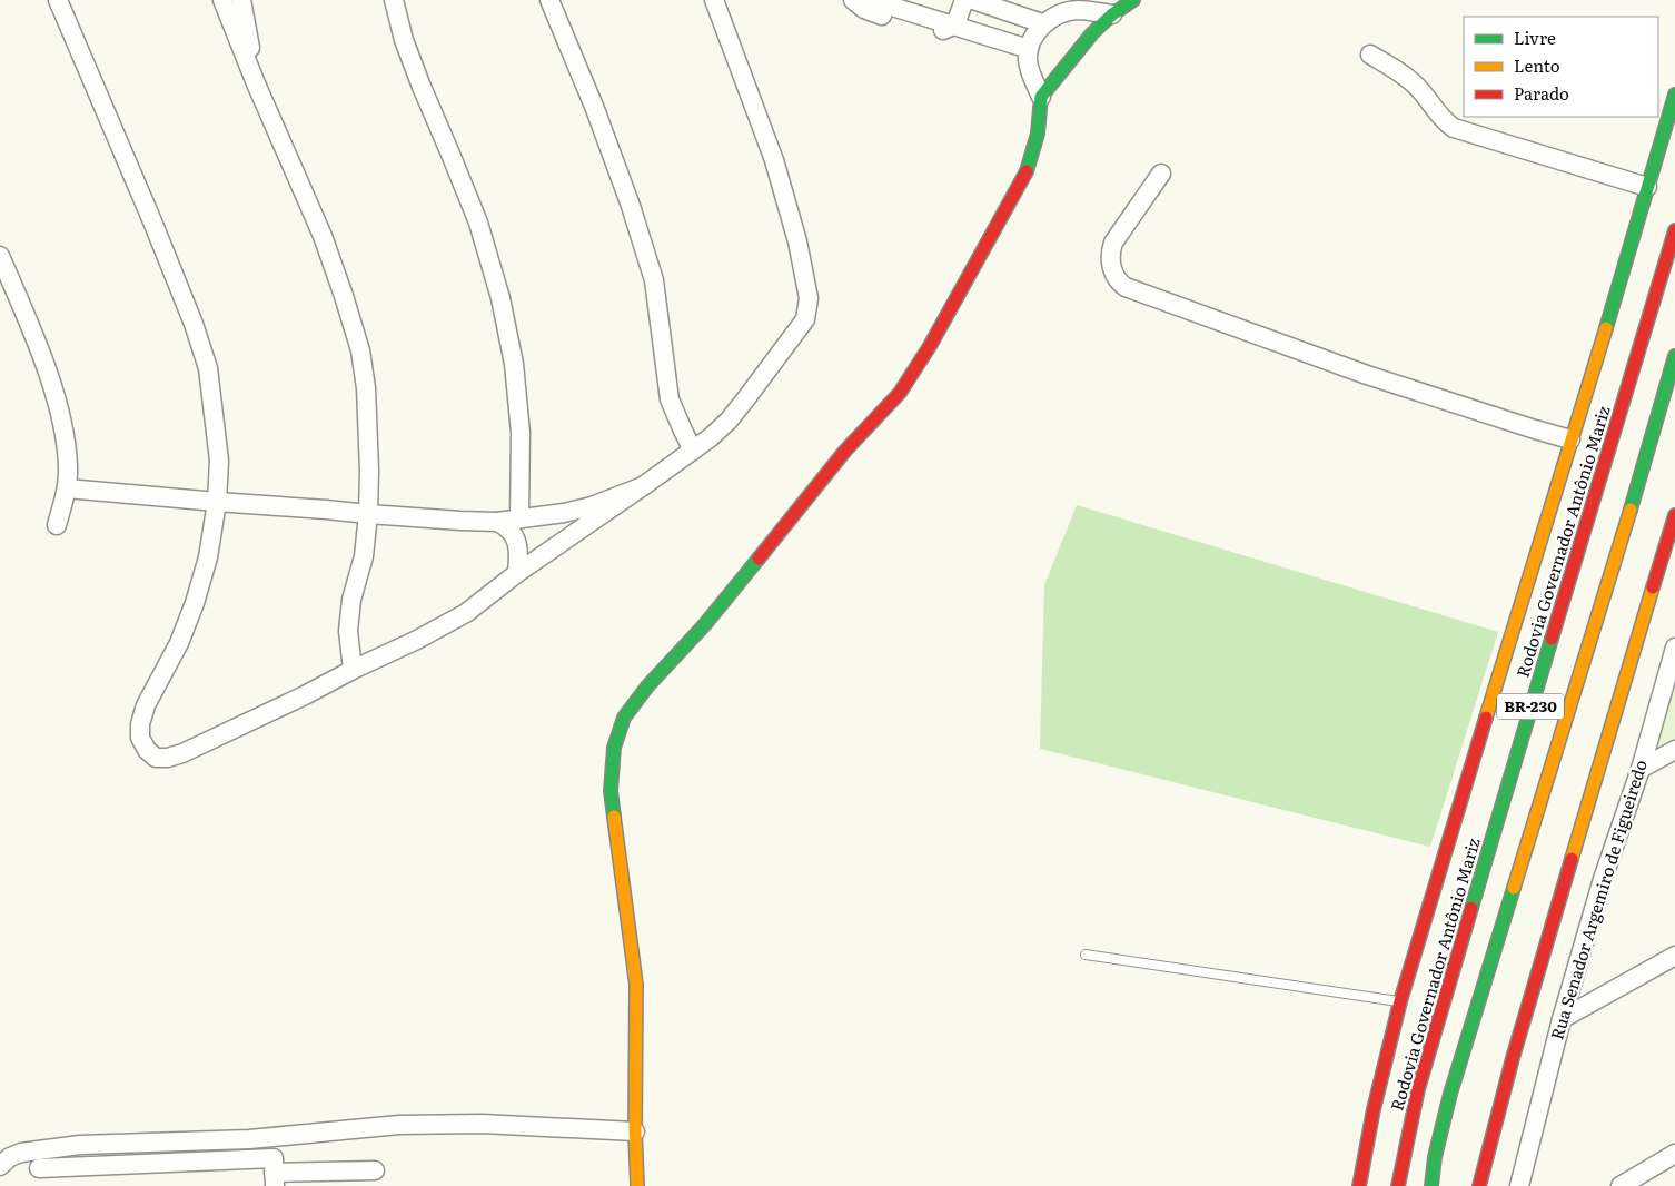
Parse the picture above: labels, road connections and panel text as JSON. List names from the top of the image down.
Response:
{
  "streets": {
    "main road": ["Rodovia Governador Antônio Mariz", "BR-230"],
    "street": ["Rua Senador Argemiro de Figueiredo"]
  },
  "legend": ["Livre", "Lento", "Parado"]
}
